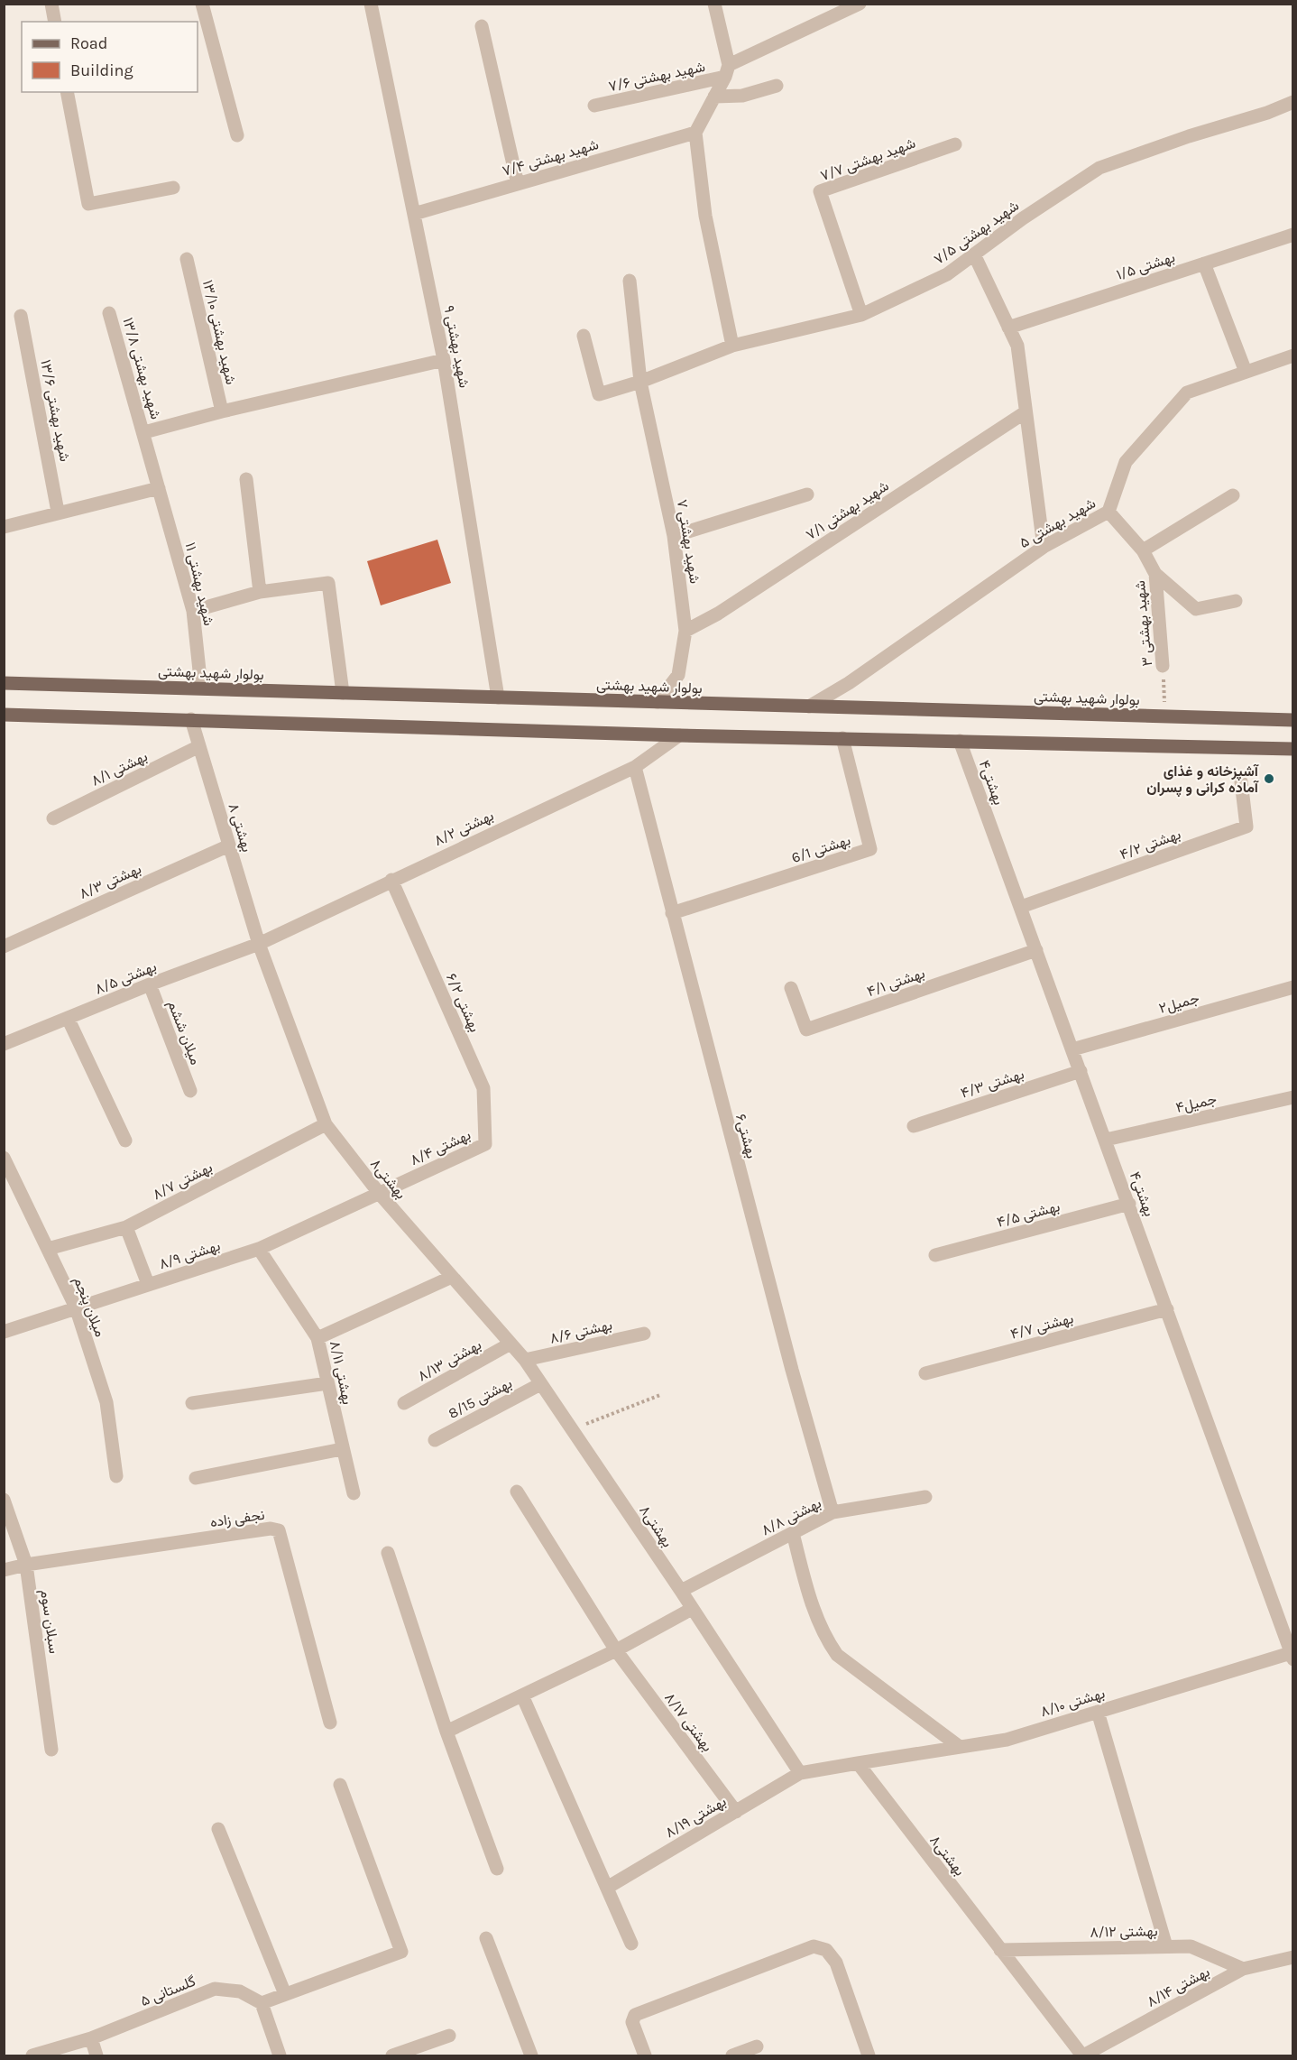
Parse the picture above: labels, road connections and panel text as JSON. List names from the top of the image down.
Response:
{
  "streets": {
    "main road": ["بولوار شهید بهشتی"],
    "street": [
      "شهید بهشتی ۷/۶",
      "شهید بهشتی ۷/۴",
      "شهید بهشتی ۷/۷",
      "شهید بهشتی ۷/۵",
      "بهشتی ۱/۵",
      "شهید بهشتی ۱۳/۱۰",
      "شهید بهشتی ۹",
      "شهید بهشتی ۱۳/۸",
      "شهید بهشتی ۱۳/۶",
      "شهید بهشتی ۷/۱",
      "شهید بهشتی ۵",
      "شهید بهشتی ۷",
      "شهید بهشتی ۱۱",
      "شهید بهشتی ۳",
      "بهشتی ۸/۱",
      "بهشتی۴",
      "۸ بهشتی",
      "بهشتی ۸/۲",
      "بهشتی ۴/۲",
      "بهشتی 6/1",
      "بهشتی ۸/۳",
      "بهشتی ۸/۵",
      "بهشتی ۴/۱",
      "بهشتی ۶/۲",
      "جمیل۲",
      "میلان ششم",
      "بهشتی ۴/۳",
      "جمیل۴",
      "بهشتی۶",
      "بهشتی ۸/۴",
      "بهشتی۸",
      "بهشتی ۸/۷",
      "بهشتی ۴/۵",
      "بهشتی ۸/۹",
      "میلان پنجم",
      "بهشتی ۴/۷",
      "بهشتی ۸/۶",
      "بهشتی ۸/۱۳",
      "بهشتی ۸/۱۱",
      "بهشتی 8/15",
      "بهشتی ۸/۸",
      "نجفی زاده",
      "سبلان سوم",
      "بهشتی ۸/۱۰",
      "بهشتی ۸/۱۷",
      "بهشتی ۸/۱۹",
      "بهشتی ۸/۱۲",
      "بهشتی ۸/۱۴",
      "گلستانی ۵"
    ]
  },
  "crossings": [
    ["شهید بهشتی ۷/۴", "شهید بهشتی ۹"],
    ["شهید بهشتی ۷/۷", "شهید بهشتی ۷/۵"],
    ["شهید بهشتی ۷/۵", "شهید بهشتی ۷"],
    ["شهید بهشتی ۹", "بولوار شهید بهشتی"],
    ["شهید بهشتی ۱۳/۸", "شهید بهشتی ۱۱"],
    ["شهید بهشتی ۷/۱", "شهید بهشتی ۷"],
    ["شهید بهشتی ۵", "شهید بهشتی ۳"],
    ["شهید بهشتی ۵", "بولوار شهید بهشتی"],
    ["شهید بهشتی ۷", "بولوار شهید بهشتی"],
    ["شهید بهشتی ۱۱", "بولوار شهید بهشتی"],
    ["شهید بهشتی ۳", "بولوار شهید بهشتی"],
    ["بهشتی ۸/۱", "۸ بهشتی"],
    ["بهشتی۴", "بهشتی ۴/۲"],
    ["بهشتی۴", "بهشتی ۴/۱"],
    ["بهشتی۴", "جمیل۲"],
    ["بهشتی۴", "بهشتی ۴/۳"],
    ["بهشتی۴", "جمیل۴"],
    ["بهشتی۴", "بهشتی ۴/۵"],
    ["بهشتی۴", "بهشتی ۴/۷"],
    ["بهشتی۴", "بهشتی ۸/۱۰"],
    ["۸ بهشتی", "بهشتی ۸/۲"],
    ["۸ بهشتی", "بهشتی ۸/۳"],
    ["۸ بهشتی", "بهشتی ۸/۵"],
    ["۸ بهشتی", "بهشتی۸"],
    ["بهشتی ۸/۲", "بهشتی ۸/۵"],
    ["بهشتی ۸/۲", "بهشتی ۶/۲"],
    ["بهشتی ۸/۲", "بهشتی۶"],
    ["بهشتی ۸/۲", "بهشتی۸"],
    ["بهشتی 6/1", "بهشتی۶"],
    ["بهشتی ۸/۵", "میلان ششم"],
    ["بهشتی ۸/۵", "بهشتی۸"],
    ["بهشتی ۶/۲", "بهشتی ۸/۴"],
    ["بهشتی۶", "بهشتی ۸/۸"],
    ["بهشتی ۸/۴", "بهشتی۸"],
    ["بهشتی ۸/۴", "بهشتی ۸/۹"],
    ["بهشتی۸", "بهشتی ۸/۷"],
    ["بهشتی۸", "بهشتی ۸/۹"],
    ["بهشتی۸", "بهشتی ۸/۶"],
    ["بهشتی۸", "بهشتی ۸/۱۳"],
    ["بهشتی۸", "بهشتی ۸/۱۱"],
    ["بهشتی۸", "بهشتی 8/15"],
    ["بهشتی۸", "بهشتی ۸/۸"],
    ["بهشتی۸", "بهشتی ۸/۱۰"],
    ["بهشتی۸", "بهشتی ۸/۱۹"],
    ["بهشتی۸", "بهشتی ۸/۱۲"],
    ["بهشتی۸", "بهشتی ۸/۱۴"],
    ["بهشتی ۸/۷", "میلان پنجم"],
    ["بهشتی ۸/۹", "میلان پنجم"],
    ["نجفی زاده", "سبلان سوم"],
    ["بهشتی ۸/۱۷", "بهشتی ۸/۱۹"],
    ["بهشتی ۸/۱۲", "بهشتی ۸/۱۴"]
  ],
  "places": ["آشپزخانه و غذای آماده کرانی و پسران"],
  "legend": ["Road", "Building"]
}
